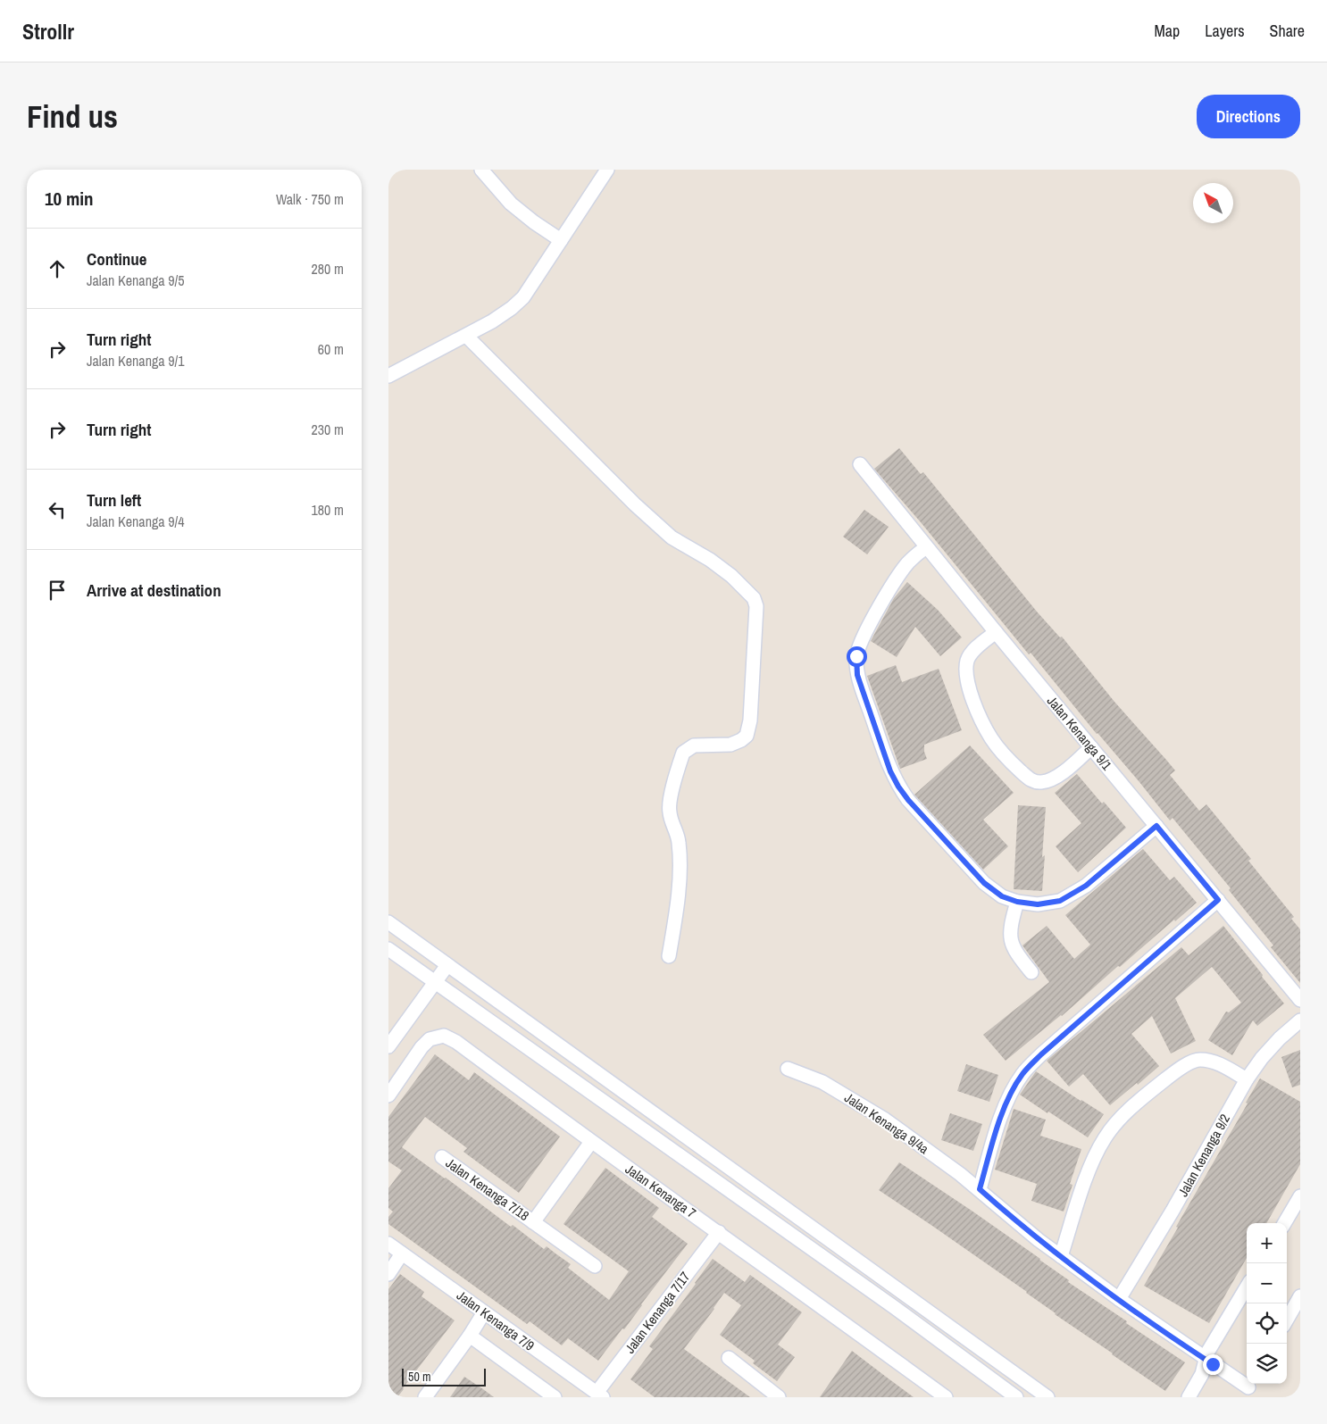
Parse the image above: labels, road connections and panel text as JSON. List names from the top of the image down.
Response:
{
  "streets": {
    "street": [
      "Jalan Kenanga 9/1",
      "Jalan Kenanga 9/4a",
      "Jalan Kenanga 9/2",
      "Jalan Kenanga 7/18",
      "Jalan Kenanga 7",
      "Jalan Kenanga 7/17",
      "Jalan Kenanga 7/9"
    ]
  },
  "crossings": [
    ["Jalan Kenanga 9/4a", "Jalan Kenanga 9/2"],
    ["Jalan Kenanga 7/18", "Jalan Kenanga 7"],
    ["Jalan Kenanga 7", "Jalan Kenanga 7/17"],
    ["Jalan Kenanga 7/17", "Jalan Kenanga 7/9"]
  ],
  "scale_bar": "50 m",
  "north": "top left",
  "page": {
    "header": "Strollr",
    "nav": ["Map", "Layers", "Share"],
    "buttons": "Directions",
    "title": "Find us",
    "heading": ["10 min", "Walk · 750 m"],
    "list": [
      ["Continue", "Jalan Kenanga 9/5", "280 m"],
      ["Turn right", "Jalan Kenanga 9/1", "60 m"],
      ["Turn right", "230 m"],
      ["Turn left", "Jalan Kenanga 9/4", "180 m"],
      "Arrive at destination"
    ],
    "map_buttons": ["+", "−"],
    "scale": "50 m"
  }
}
